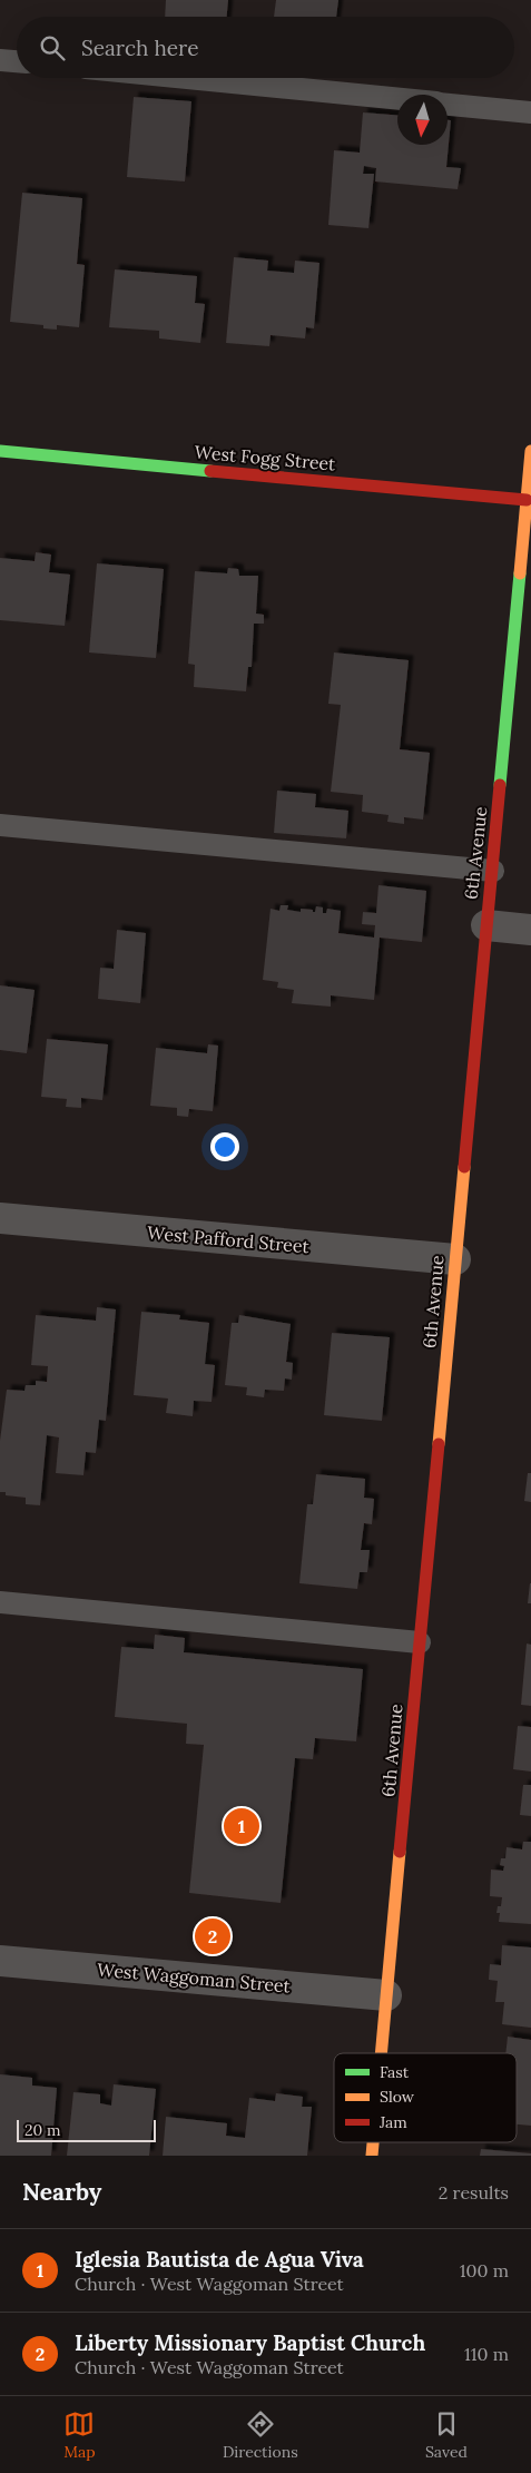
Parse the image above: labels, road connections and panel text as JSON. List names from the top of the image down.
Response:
{
  "streets": {
    "street": [
      "West Fogg Street",
      "6th Avenue",
      "West Pafford Street",
      "West Waggoman Street"
    ]
  },
  "crossings": [
    ["West Fogg Street", "6th Avenue"],
    ["6th Avenue", "West Pafford Street"],
    ["6th Avenue", "West Waggoman Street"]
  ],
  "legend": ["Fast", "Slow", "Jam"],
  "scale_bar": "20 m",
  "north": "bottom",
  "page": {
    "search": "Search here",
    "pins": ["1", "2"],
    "scale": "20 m",
    "heading": ["Nearby", "2 results"],
    "list": [
      {
        "mark": "1",
        "name": "Iglesia Bautista de Agua Viva",
        "note": "Church · West Waggoman Street",
        "value": "100 m"
      },
      {
        "mark": "2",
        "name": "Liberty Missionary Baptist Church",
        "note": "Church · West Waggoman Street",
        "value": "110 m"
      }
    ],
    "nav": ["Map", "Directions", "Saved"]
  }
}
